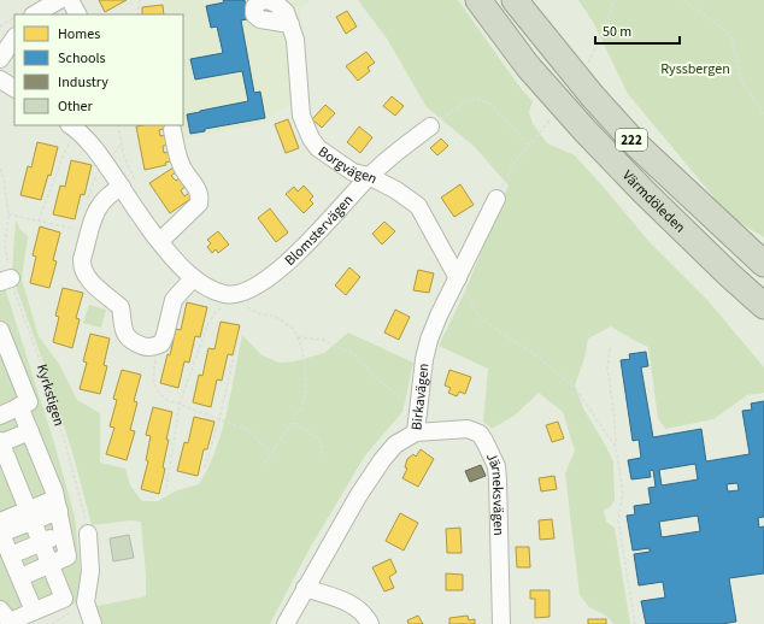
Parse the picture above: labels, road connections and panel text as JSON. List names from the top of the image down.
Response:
{
  "streets": {
    "highway": ["222", "Värmdöleden"],
    "street": [
      "Borgvägen",
      "Blomstervägen",
      "Birkavägen",
      "Järneksvägen"
    ],
    "path": ["Kyrkstigen"]
  },
  "crossings": [
    ["Borgvägen", "Blomstervägen"],
    ["Borgvägen", "Birkavägen"],
    ["Birkavägen", "Järneksvägen"]
  ],
  "parks": ["Ryssbergen"],
  "legend": [
    "Homes",
    "Schools",
    "Industry",
    "Other"
  ],
  "scale_bar": "50 m"
}
